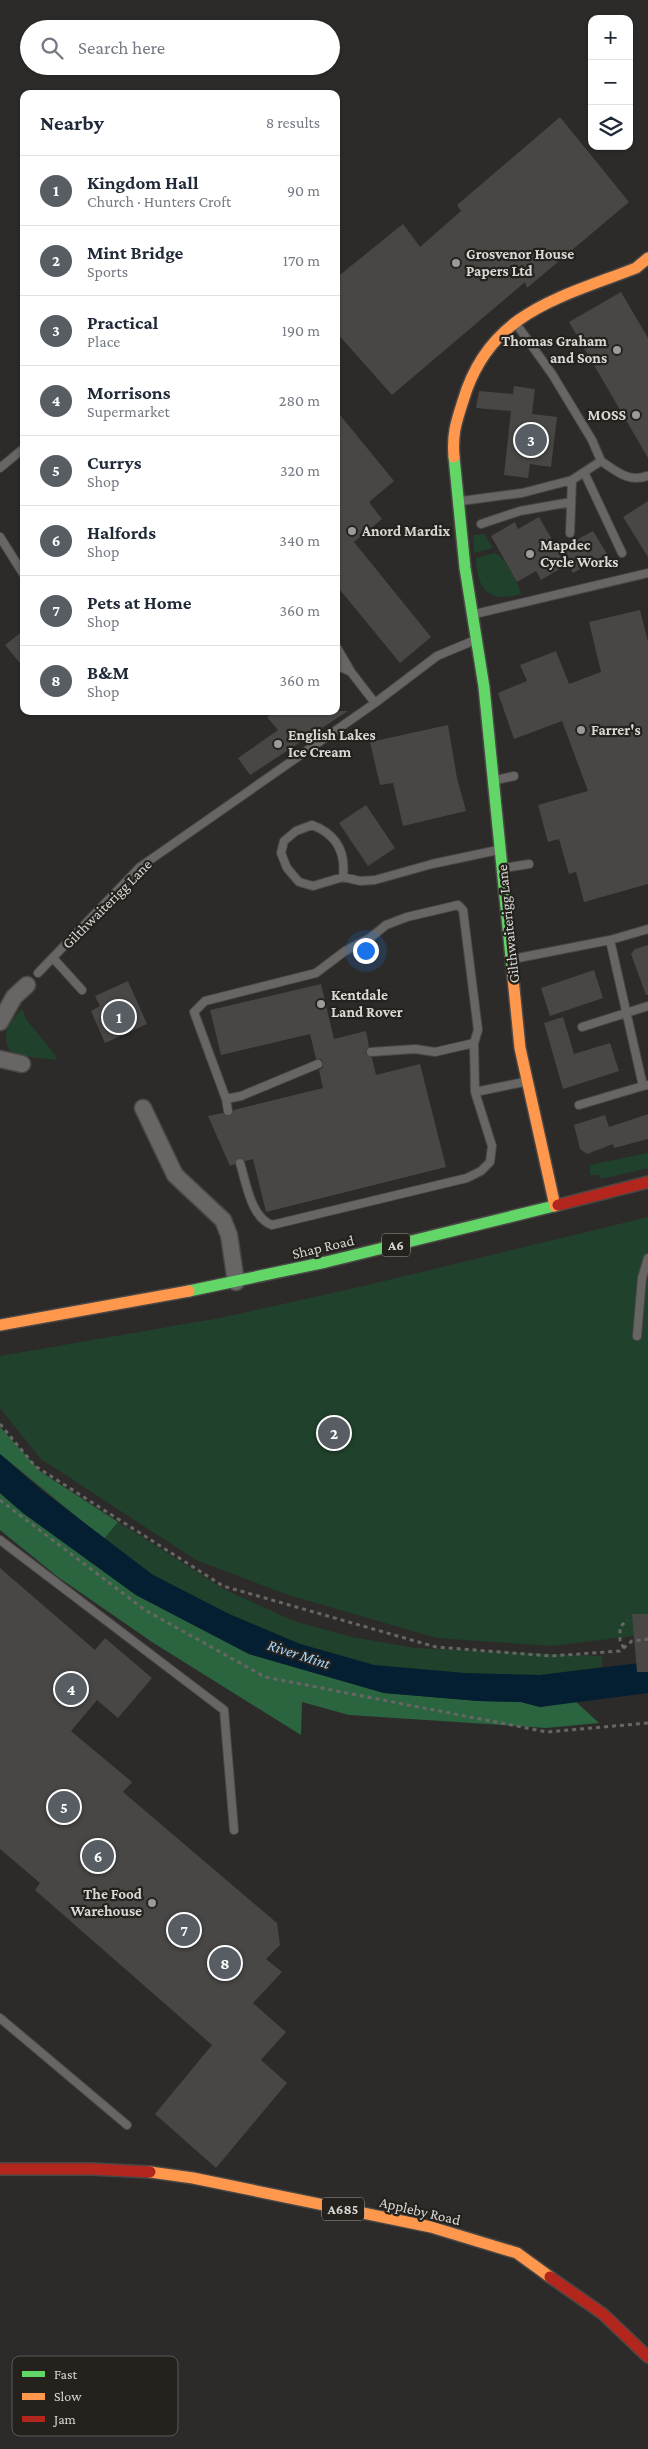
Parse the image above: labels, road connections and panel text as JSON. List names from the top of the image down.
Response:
{
  "streets": {
    "main road": [
      "Gilthwaiterigg Lane",
      "A6",
      "Shap Road",
      "A685",
      "Appleby Road"
    ]
  },
  "crossings": [
    ["Gilthwaiterigg Lane", "Shap Road"]
  ],
  "water": ["River Mint"],
  "places": [
    "Grosvenor House Papers Ltd",
    "Thomas Graham and Sons",
    "MOSS",
    "Anord Mardix",
    "Mapdec Cycle Works",
    "Farrer's",
    "English Lakes Ice Cream",
    "Kentdale Land Rover",
    "The Food Warehouse"
  ],
  "legend": ["Fast", "Slow", "Jam"],
  "page": {
    "map_buttons": ["+", "−"],
    "search": "Search here",
    "heading": ["Nearby", "8 results"],
    "list": [
      {
        "mark": "1",
        "name": "Kingdom Hall",
        "note": "Church · Hunters Croft",
        "value": "90 m"
      },
      {
        "mark": "2",
        "name": "Mint Bridge",
        "note": "Sports",
        "value": "170 m"
      },
      {
        "mark": "3",
        "name": "Practical",
        "note": "Place",
        "value": "190 m"
      },
      {
        "mark": "4",
        "name": "Morrisons",
        "note": "Supermarket",
        "value": "280 m"
      },
      {
        "mark": "5",
        "name": "Currys",
        "note": "Shop",
        "value": "320 m"
      },
      {
        "mark": "6",
        "name": "Halfords",
        "note": "Shop",
        "value": "340 m"
      },
      {
        "mark": "7",
        "name": "Pets at Home",
        "note": "Shop",
        "value": "360 m"
      },
      {
        "mark": "8",
        "name": "B&M",
        "note": "Shop",
        "value": "360 m"
      }
    ],
    "pins": [
      "3",
      "1",
      "2",
      "4",
      "5",
      "6",
      "7",
      "8"
    ]
  }
}
